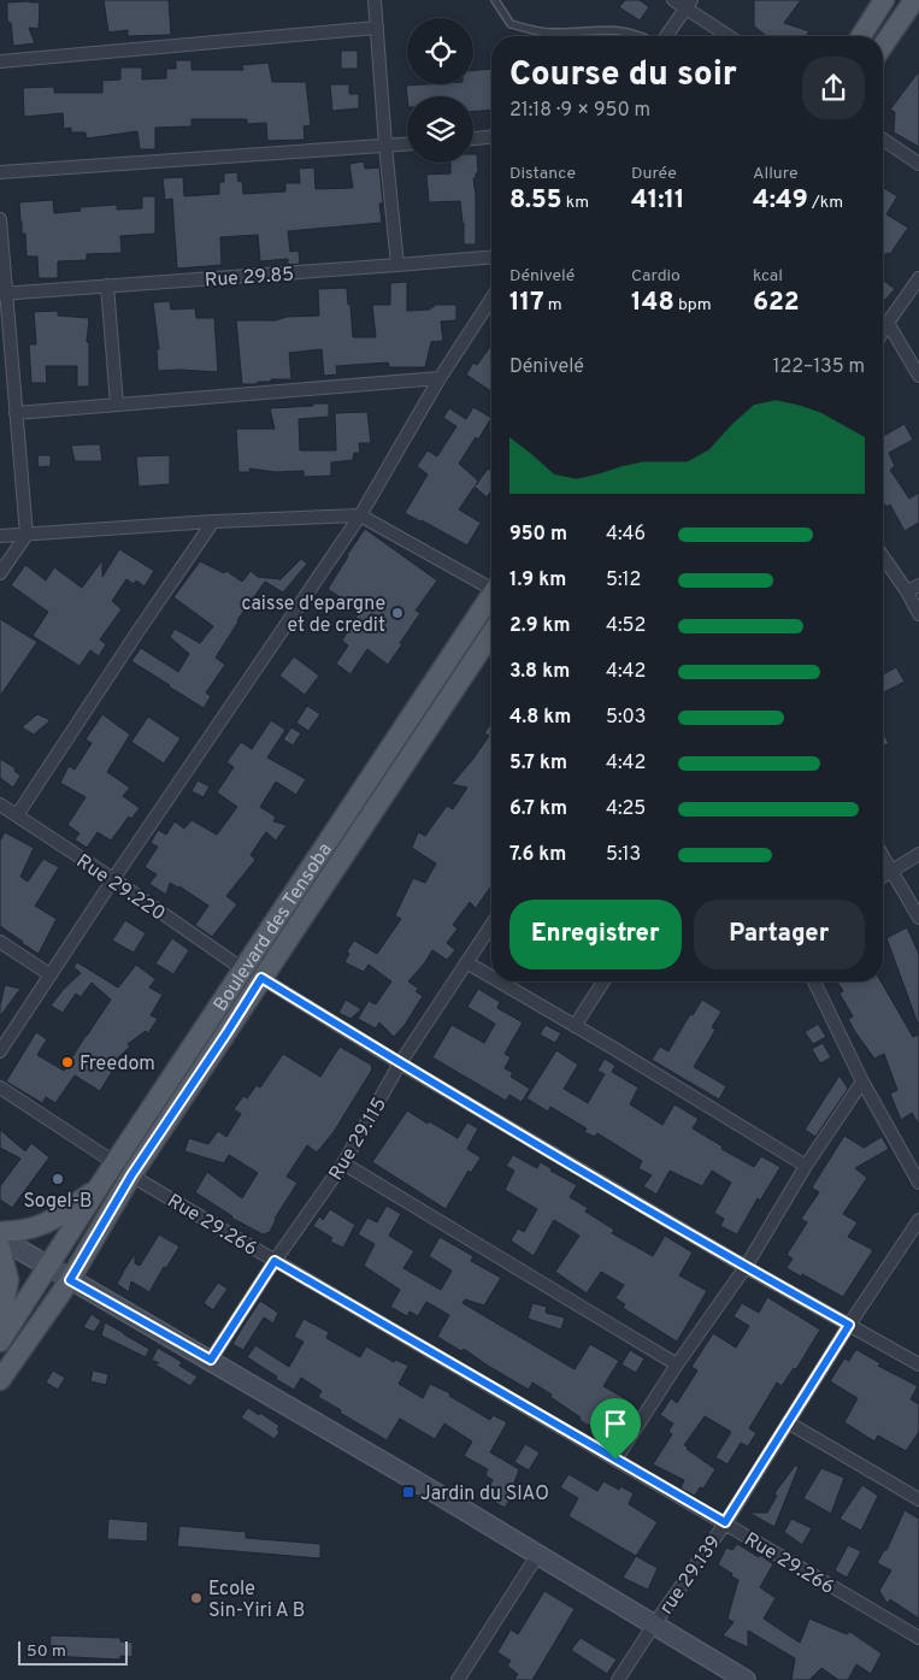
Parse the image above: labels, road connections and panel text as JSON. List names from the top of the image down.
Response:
{
  "streets": {
    "main road": ["Boulevard des Tensoba"],
    "street": [
      "Rue 29.85",
      "Rue 29.220",
      "Rue 29.115",
      "Rue 29.266",
      "rue 29.139"
    ]
  },
  "crossings": [
    ["Rue 29.220", "Boulevard des Tensoba"],
    ["Rue 29.220", "Rue 29.115"],
    ["Rue 29.220", "rue 29.139"],
    ["Boulevard des Tensoba", "Rue 29.266"],
    ["Rue 29.115", "Rue 29.266"],
    ["Rue 29.266", "rue 29.139"]
  ],
  "places": {
    "other": [
      "caisse d'epargne et de credit",
      "Freedom",
      "Sogel-B",
      "Ecole Sin-Yiri A B"
    ],
    "transit": ["Jardin du SIAO"]
  },
  "scale_bar": "50 m",
  "page": {
    "heading": ["Course du soir", "21:18 · 9 × 950 m"],
    "stats": [
      ["Distance", "8.55 km"],
      ["Durée", "41:11"],
      ["Allure", "4:49 /km"],
      ["Dénivelé", "117 m"],
      ["Cardio", "148 bpm"],
      ["kcal", "622"]
    ],
    "chart": ["Dénivelé", "122–135 m"],
    "list": [
      {
        "name": "950 m",
        "note": "4:46"
      },
      {
        "name": "1.9 km",
        "note": "5:12"
      },
      {
        "name": "2.9 km",
        "note": "4:52"
      },
      {
        "name": "3.8 km",
        "note": "4:42"
      },
      {
        "name": "4.8 km",
        "note": "5:03"
      },
      {
        "name": "5.7 km",
        "note": "4:42"
      },
      {
        "name": "6.7 km",
        "note": "4:25"
      },
      {
        "name": "7.6 km",
        "note": "5:13"
      }
    ],
    "buttons": ["Enregistrer", "Partager"],
    "scale": "50 m"
  }
}
